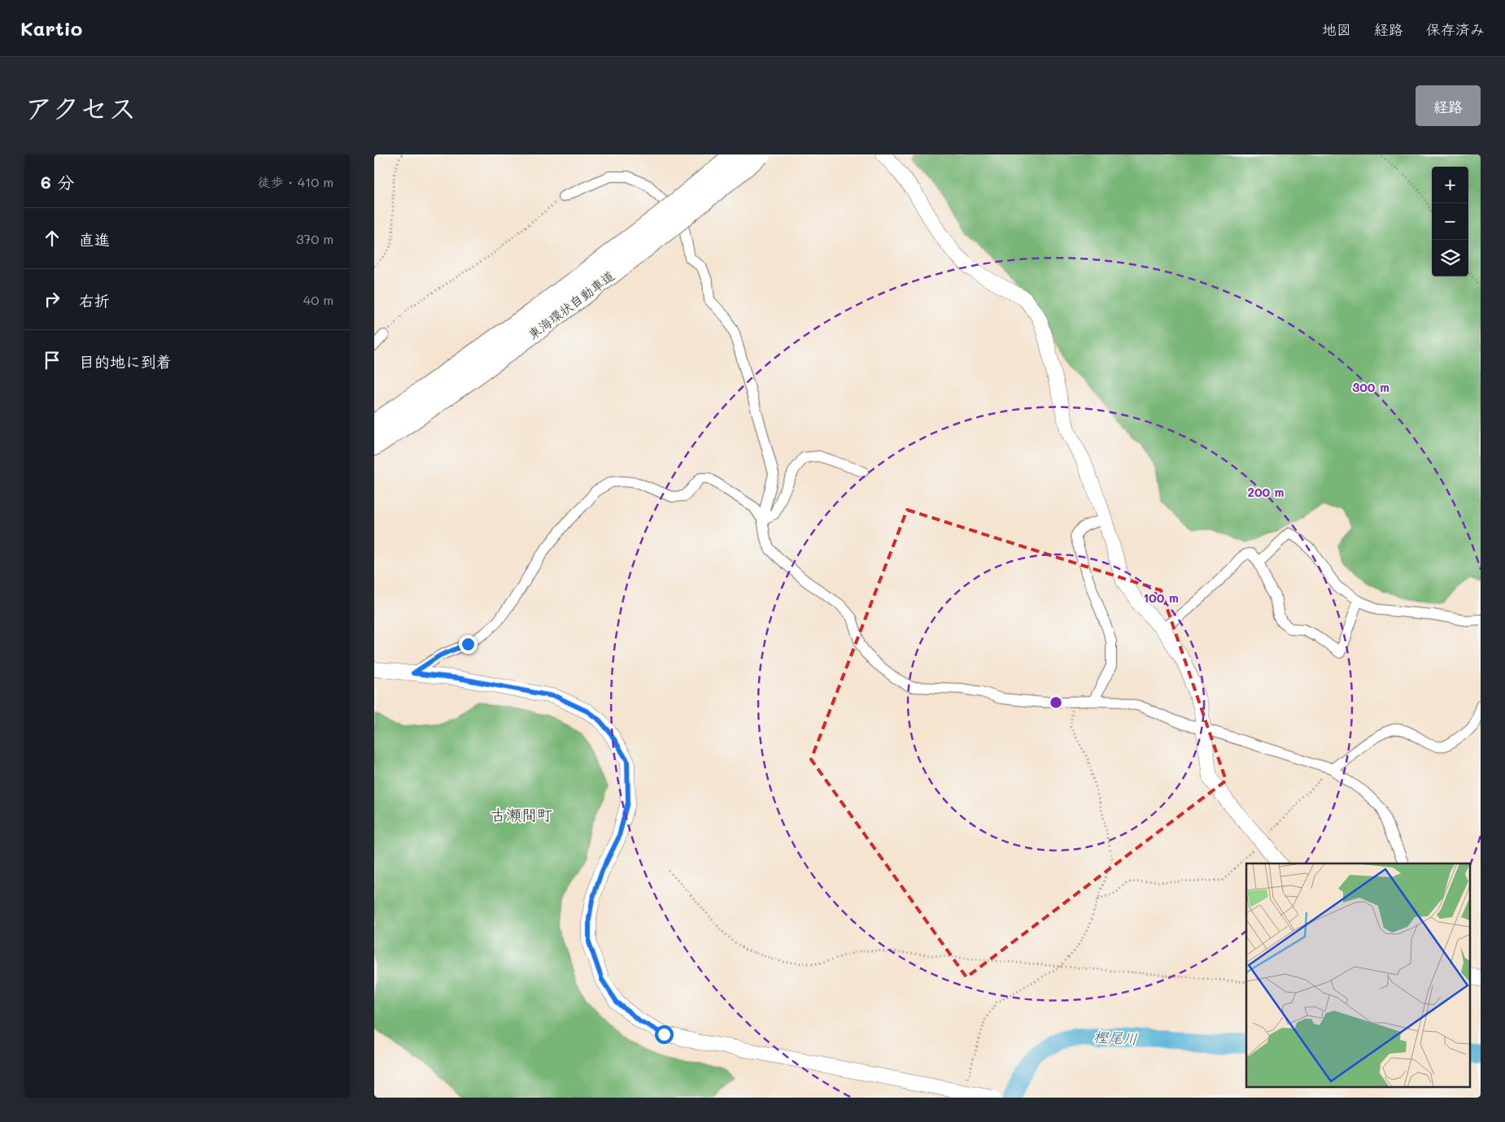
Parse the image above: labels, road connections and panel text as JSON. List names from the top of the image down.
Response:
{
  "streets": {
    "highway": ["東海環状自動車道"]
  },
  "districts": ["古瀬間町"],
  "water": ["樫尾川"],
  "page": {
    "header": "Kartio",
    "nav": ["地図", "経路", "保存済み"],
    "title": "アクセス",
    "buttons": "経路",
    "heading": ["6 分", "徒歩 · 410 m"],
    "map_buttons": ["+", "−"],
    "list": [
      ["直進", "370 m"],
      ["右折", "40 m"],
      "目的地に到着"
    ]
  },
  "rings": ["300 m", "200 m", "100 m"]
}
